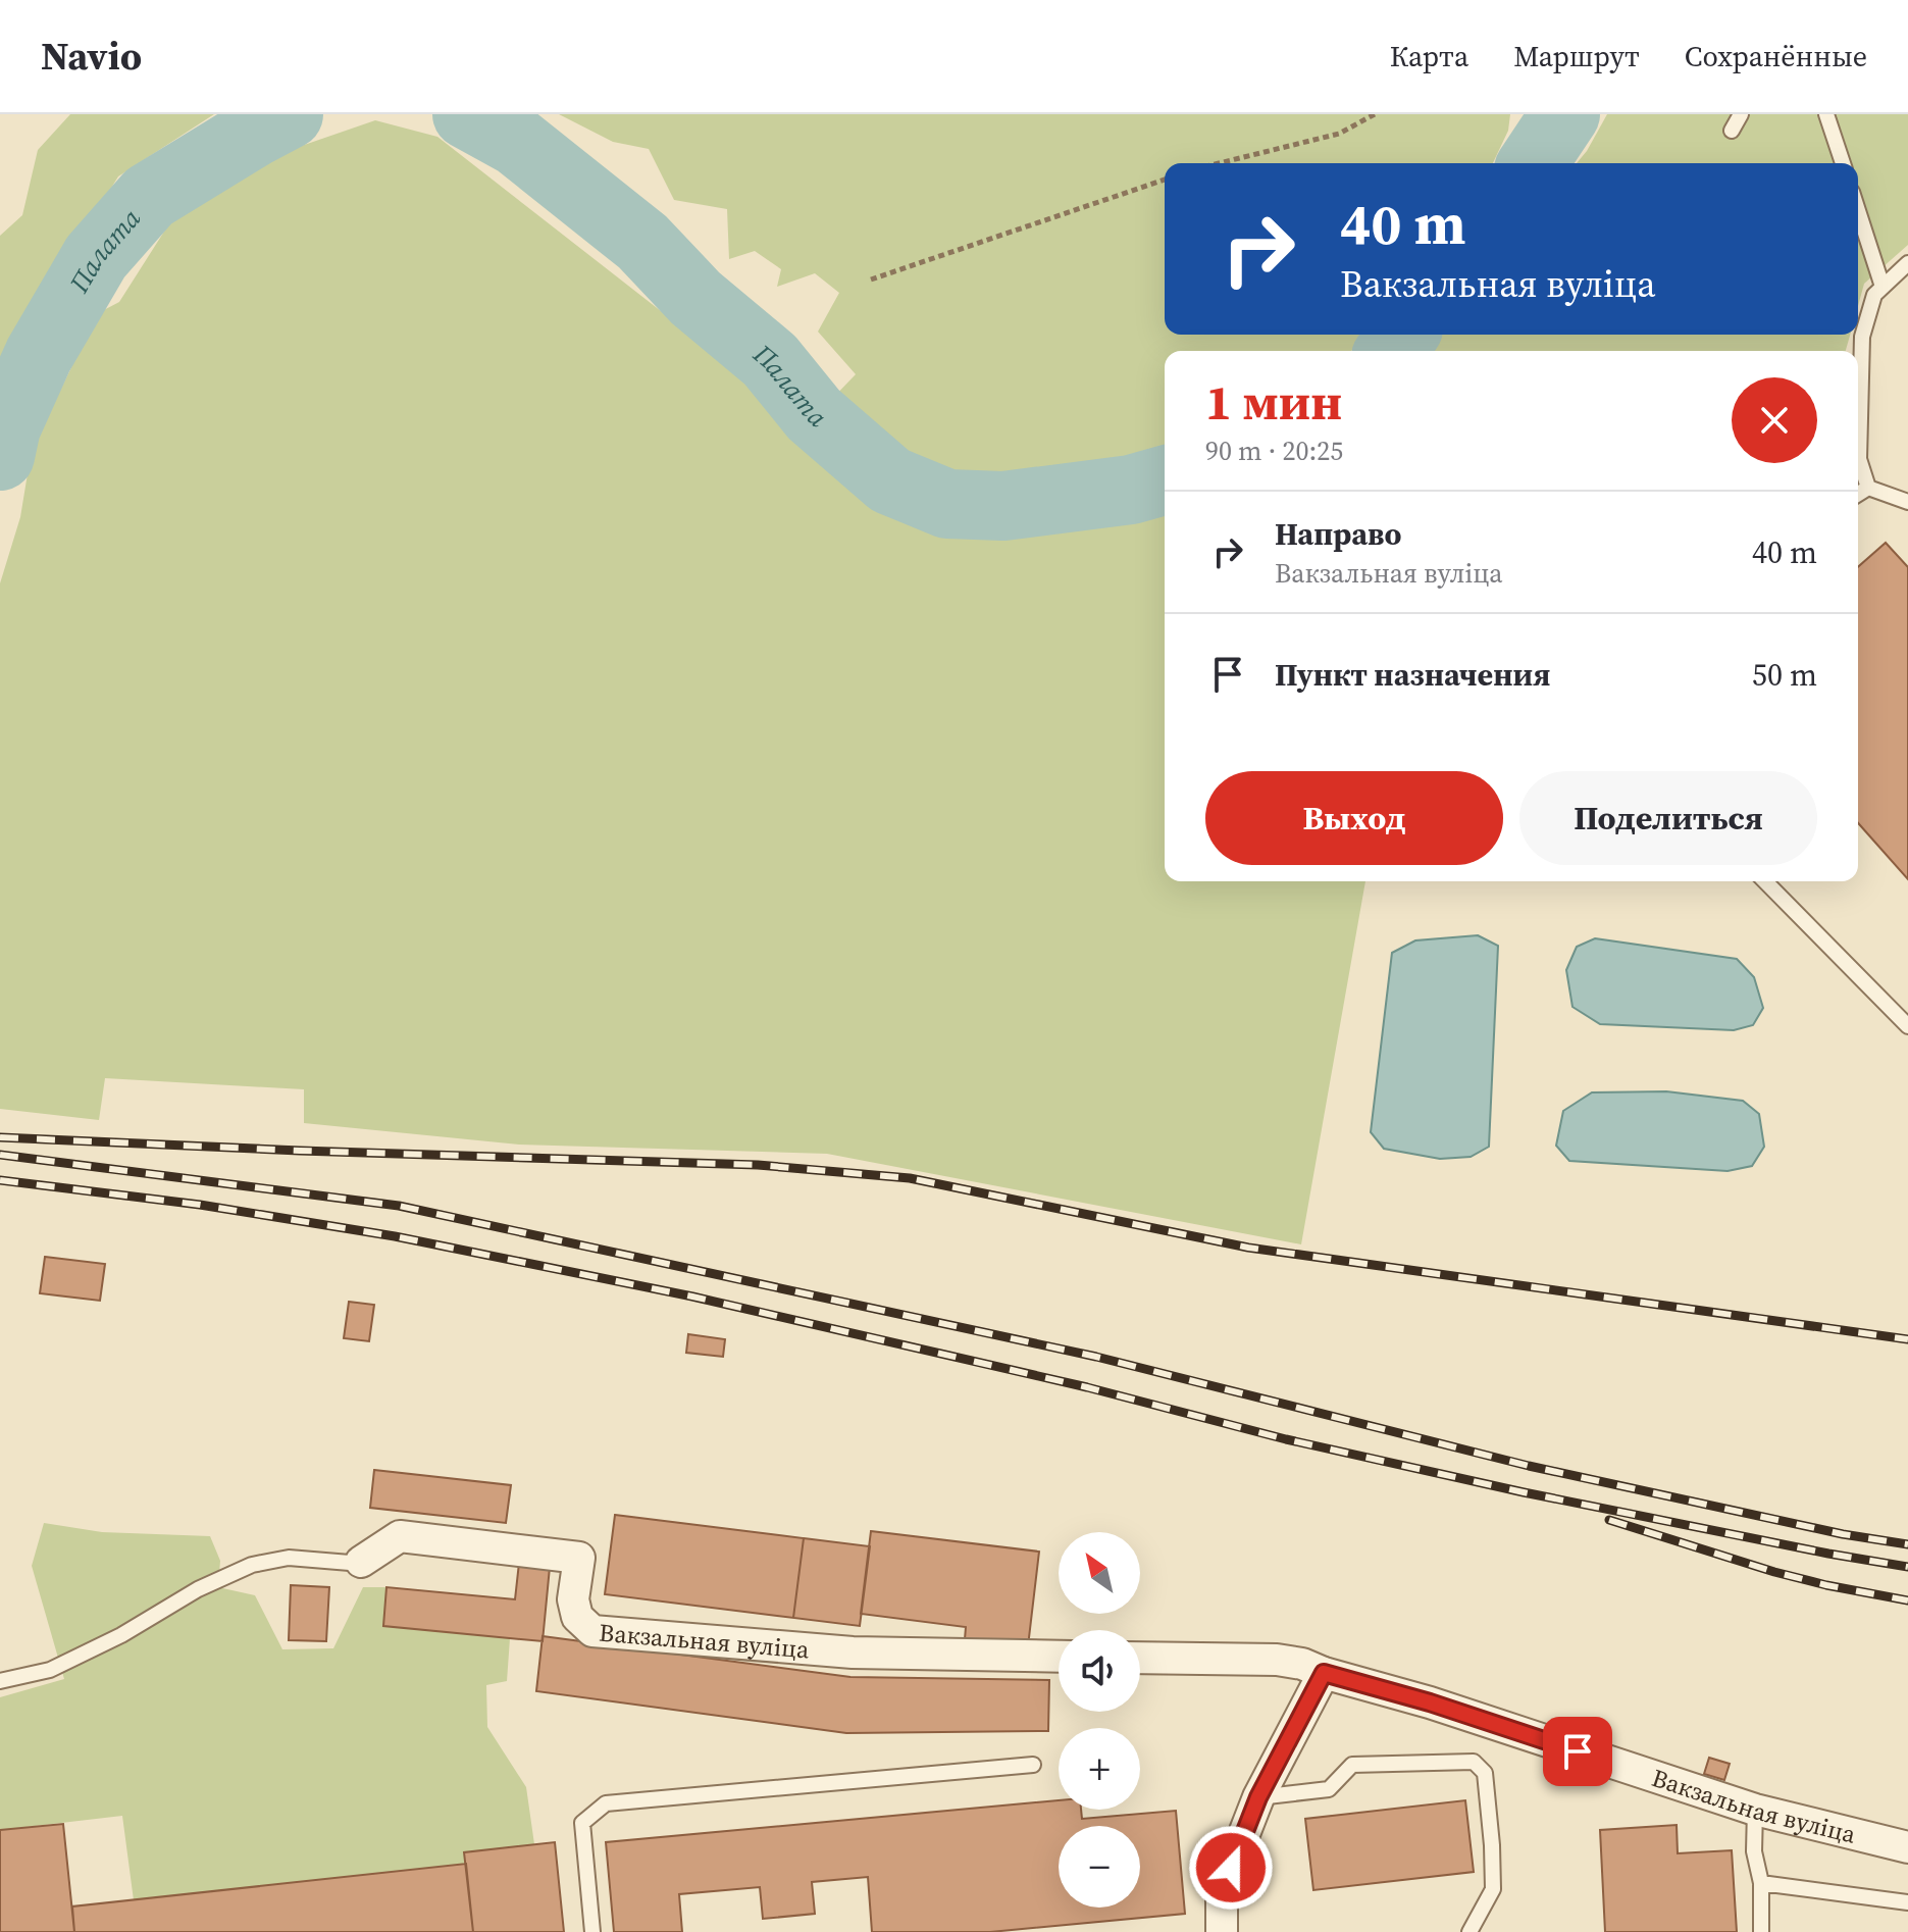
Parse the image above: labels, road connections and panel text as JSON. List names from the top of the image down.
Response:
{
  "streets": {
    "street": ["Вакзальная вуліца"]
  },
  "water": ["Палата"],
  "north": "top left",
  "page": {
    "header": "Navio",
    "nav": ["Карта", "Маршрут", "Сохранённые"],
    "turn": ["40 m", "Вакзальная вуліца"],
    "heading": ["1 мин", "90 m · 20:25"],
    "list": [
      {
        "name": "Направо",
        "note": "Вакзальная вуліца",
        "value": "40 m"
      },
      {
        "name": "Пункт назначения",
        "value": "50 m"
      }
    ],
    "buttons": ["Выход", "Поделиться"],
    "map_buttons": ["+", "−"]
  }
}
